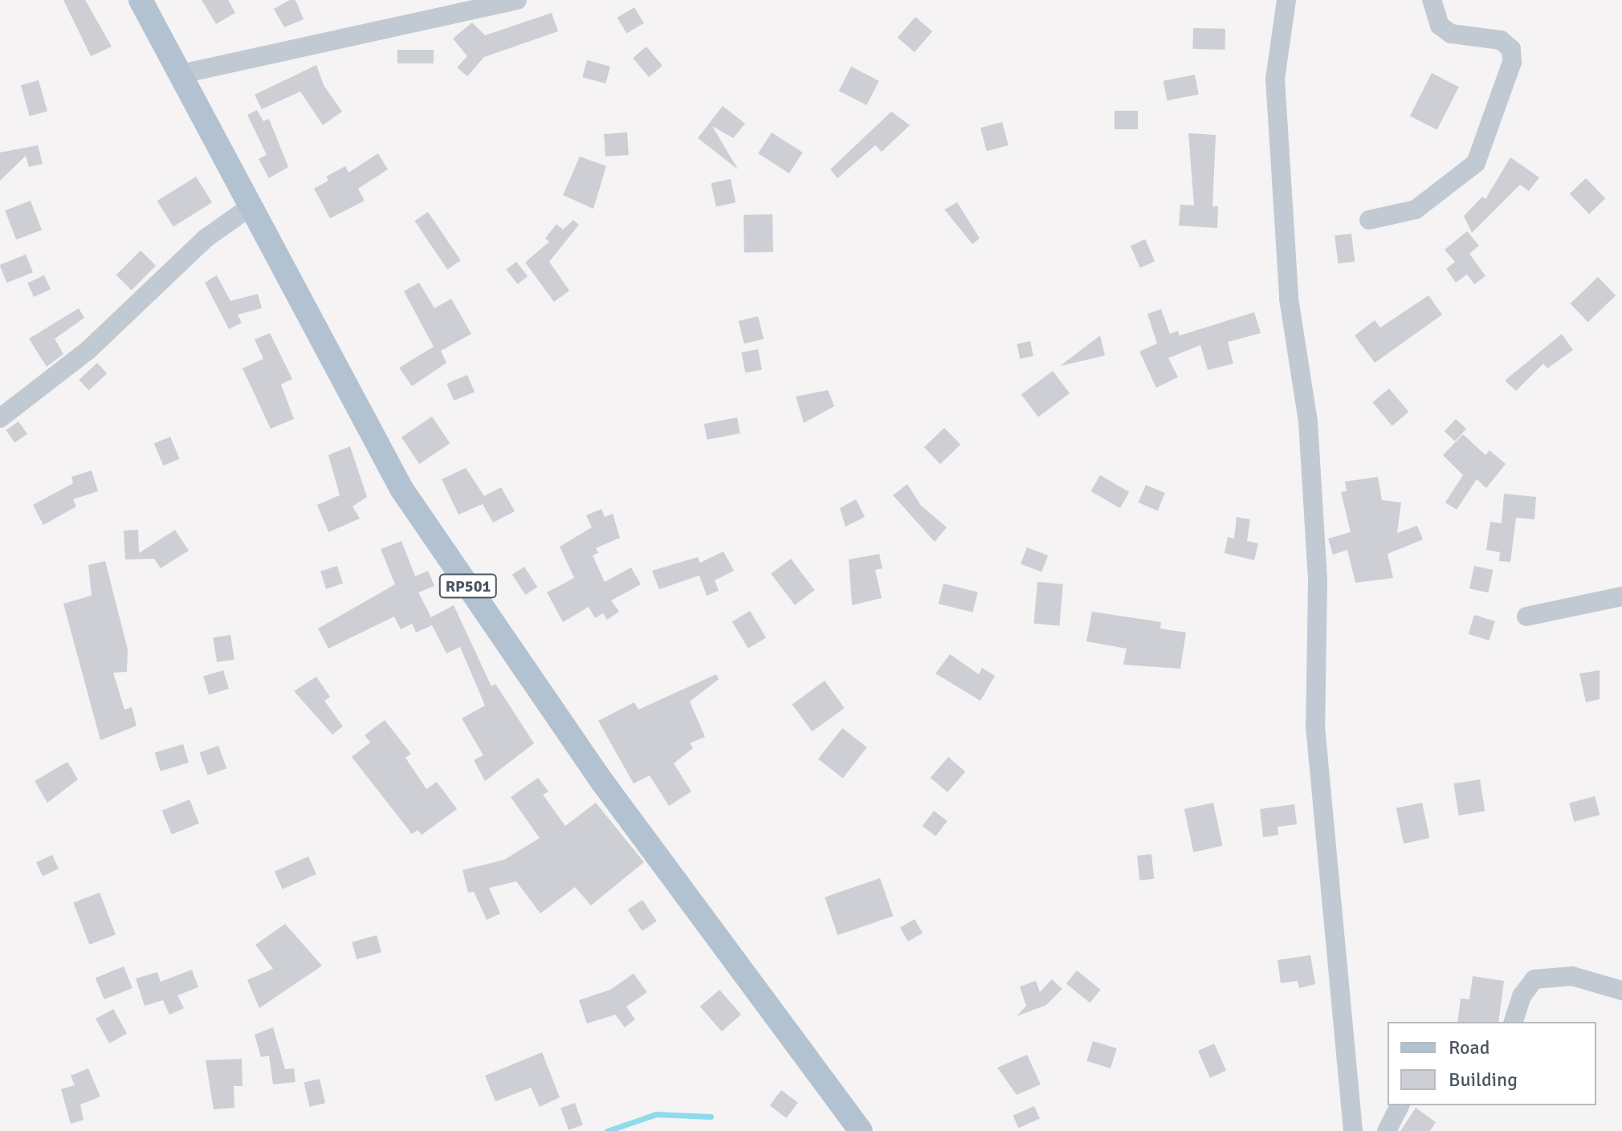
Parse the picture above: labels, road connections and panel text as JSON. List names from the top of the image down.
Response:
{
  "streets": {
    "main road": ["RP501"]
  },
  "legend": ["Road", "Building"]
}
